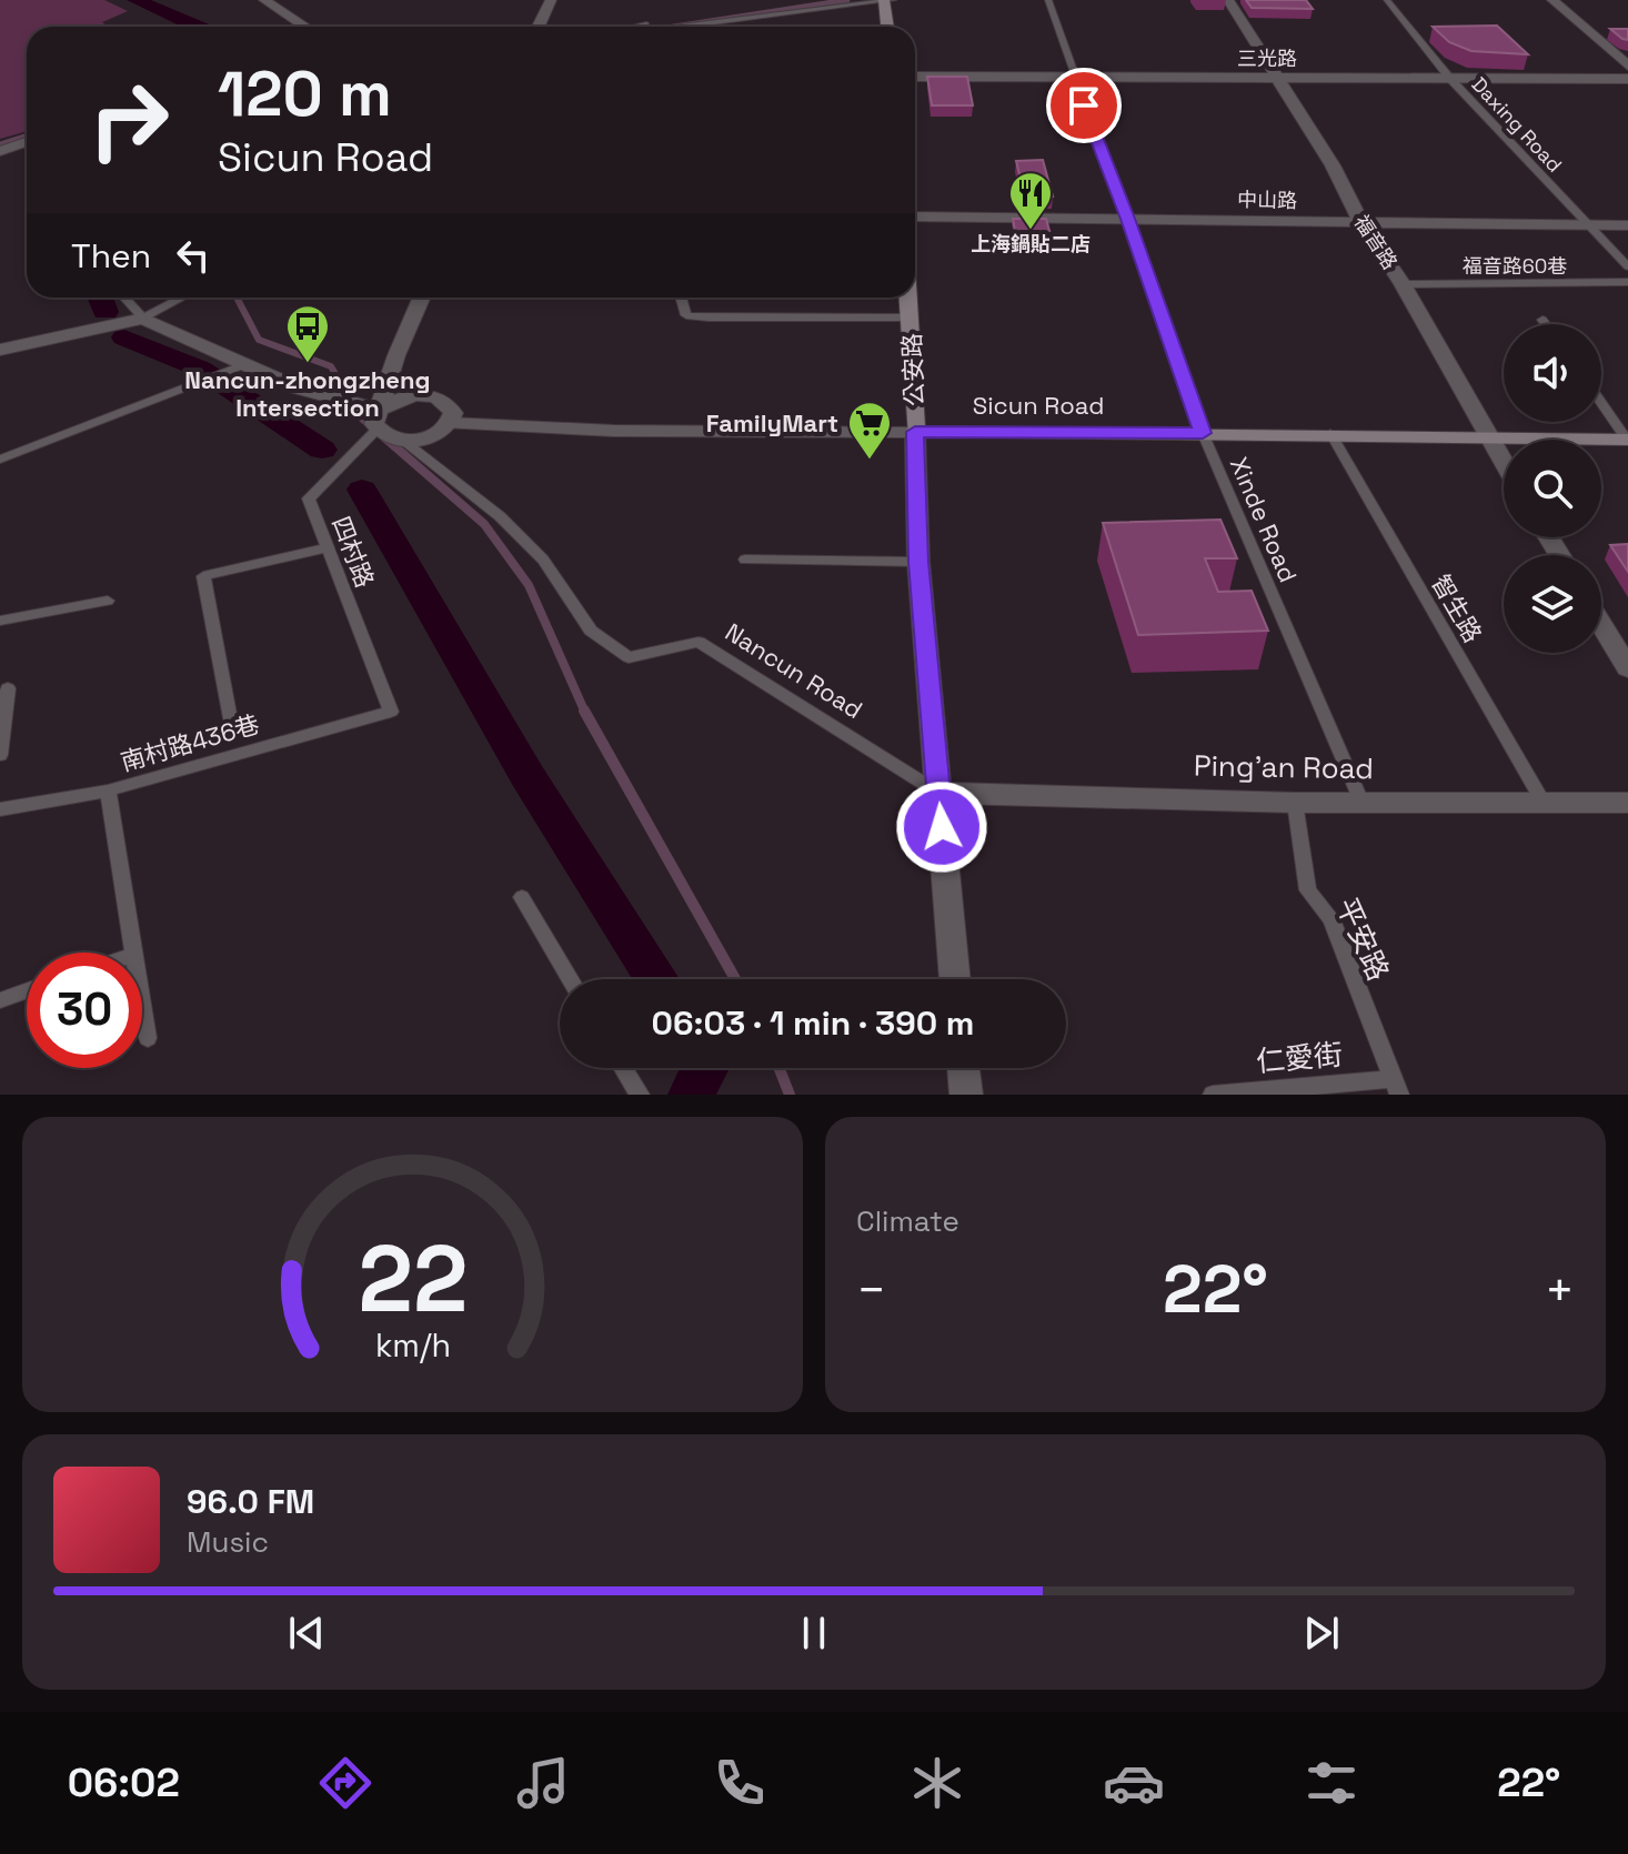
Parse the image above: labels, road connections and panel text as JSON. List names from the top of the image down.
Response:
{
  "streets": {
    "main road": ["公安路", "Sicun Road"],
    "street": [
      "三光路",
      "中山路",
      "福音路",
      "Nancun Road",
      "Ping'an Road"
    ],
    "lane": [
      "Daxing Road",
      "福音路60巷",
      "Xinde Road",
      "四村路",
      "智生路",
      "南村路436巷",
      "平安路",
      "仁愛街"
    ]
  },
  "crossings": [
    ["三光路", "Daxing Road"],
    ["三光路", "福音路"],
    ["三光路", "Xinde Road"],
    ["Daxing Road", "中山路"],
    ["中山路", "福音路"],
    ["中山路", "Xinde Road"],
    ["福音路", "福音路60巷"],
    ["福音路", "Sicun Road"],
    ["公安路", "Sicun Road"],
    ["公安路", "Nancun Road"],
    ["公安路", "Ping'an Road"],
    ["Sicun Road", "Xinde Road"],
    ["Sicun Road", "智生路"],
    ["Sicun Road", "Nancun Road"],
    ["Xinde Road", "Ping'an Road"],
    ["四村路", "Nancun Road"],
    ["四村路", "南村路436巷"],
    ["智生路", "Ping'an Road"],
    ["Nancun Road", "Ping'an Road"],
    ["Ping'an Road", "平安路"],
    ["平安路", "仁愛街"]
  ],
  "places": {
    "restaurant": ["上海鍋貼二店"],
    "bus stop": ["Nancun-zhongzheng Intersection"],
    "supermarket": ["FamilyMart"]
  },
  "page": {
    "turn": ["120 m", "Sicun Road"],
    "then": "Then",
    "limit": "30",
    "trip": "06:03 · 1 min · 390 m",
    "tile": "Climate",
    "heat": ["−", "22°", "+"],
    "song": ["96.0 FM", "Music"],
    "tabs": ["06:02", "22°"],
    "gauge": ["22", "km/h"]
  }
}
